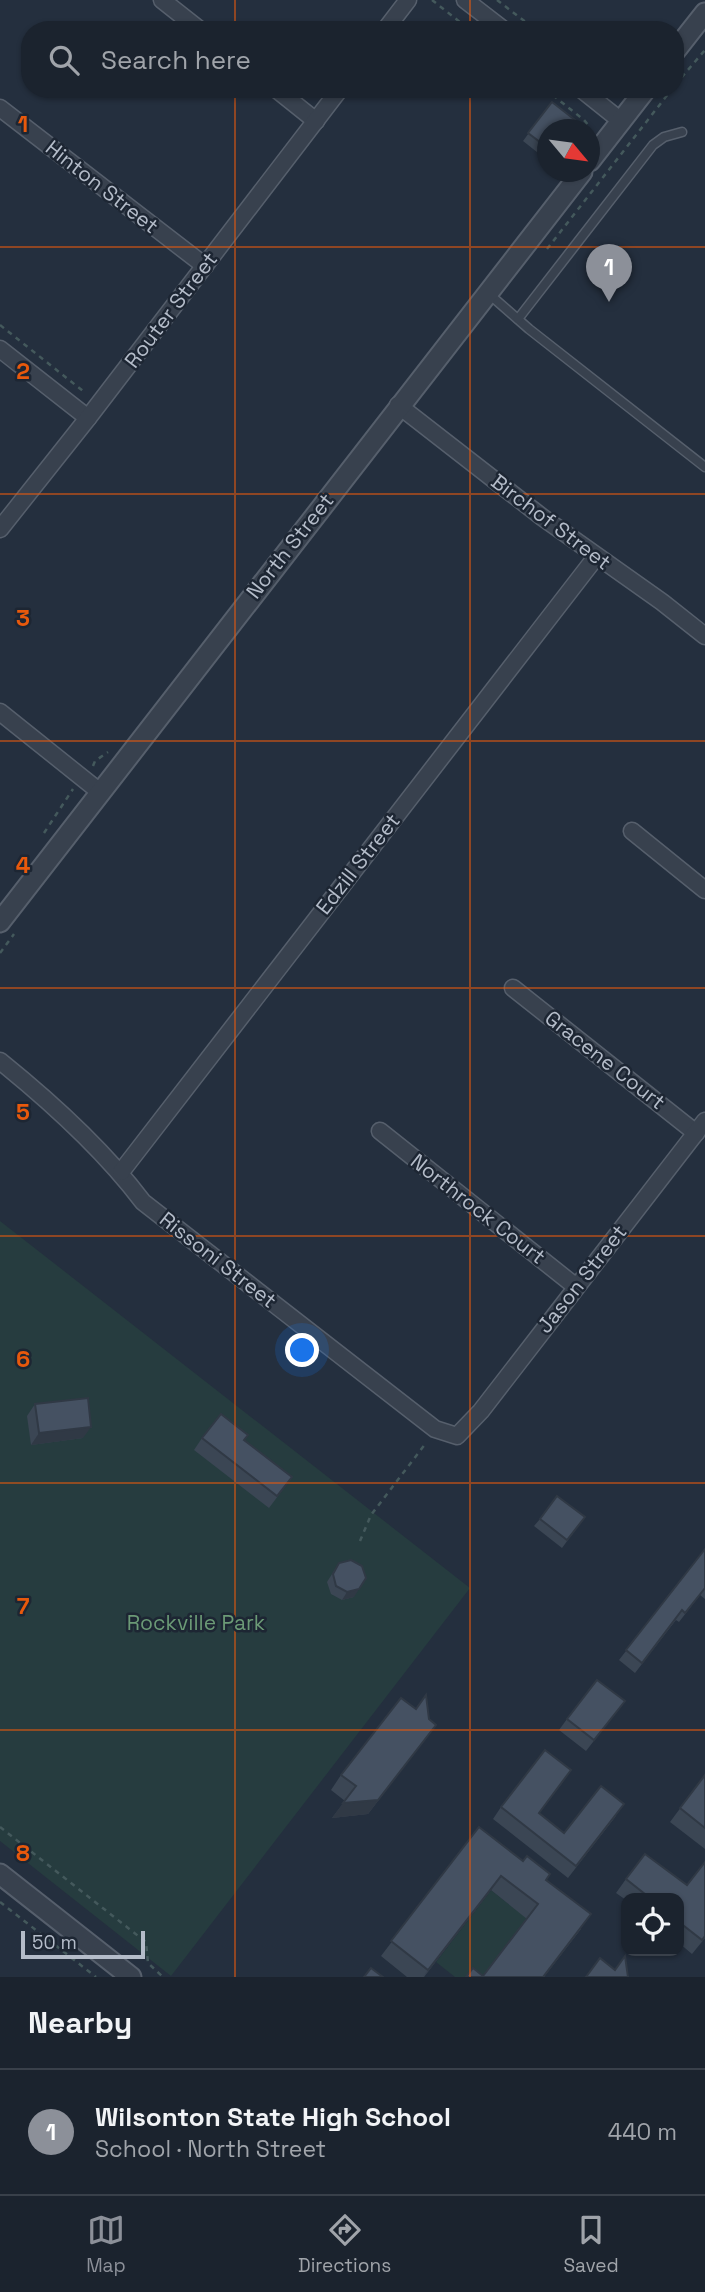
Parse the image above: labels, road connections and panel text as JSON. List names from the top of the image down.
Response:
{
  "streets": {
    "street": [
      "Hinton Street",
      "Router Street",
      "Birchof Street",
      "North Street",
      "Edzill Street",
      "Gracene Court",
      "Northrock Court",
      "Rissoni Street",
      "Jason Street"
    ]
  },
  "crossings": [
    ["Hinton Street", "Router Street"],
    ["Birchof Street", "North Street"],
    ["Birchof Street", "Edzill Street"],
    ["Edzill Street", "Rissoni Street"],
    ["Gracene Court", "Jason Street"],
    ["Northrock Court", "Jason Street"],
    ["Rissoni Street", "Jason Street"]
  ],
  "parks": ["Rockville Park"],
  "scale_bar": "50 m",
  "north": "bottom right",
  "page": {
    "search": "Search here",
    "pins": "1",
    "scale": "50 m",
    "heading": "Nearby",
    "list": [
      {
        "mark": "1",
        "name": "Wilsonton State High School",
        "note": "School · North Street",
        "value": "440 m"
      }
    ],
    "nav": ["Map", "Directions", "Saved"]
  },
  "grid": {
    "rows": [
      "1",
      "2",
      "3",
      "4",
      "5",
      "6",
      "7",
      "8"
    ]
  }
}
